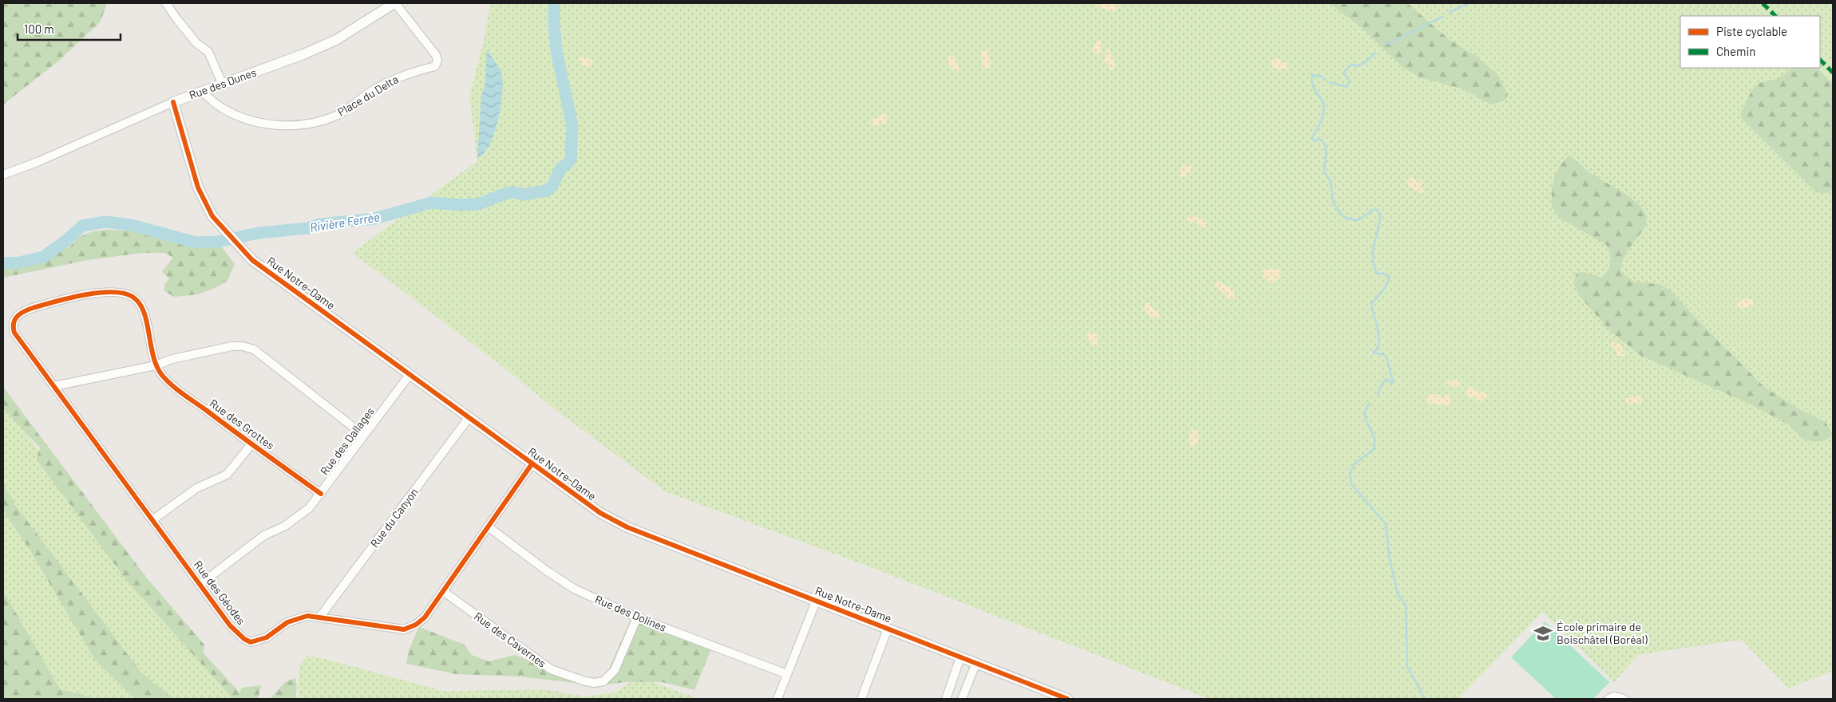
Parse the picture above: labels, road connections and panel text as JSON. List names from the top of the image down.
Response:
{
  "streets": {
    "street": [
      "Rue des Dunes",
      "Place du Delta",
      "Rue Notre-Dame",
      "Rue des Grottes",
      "Rue des Dallages",
      "Rue du Canyon",
      "Rue des Géodes",
      "Rue des Dolines",
      "Rue des Cavernes"
    ]
  },
  "crossings": [
    ["Rue des Dunes", "Place du Delta"],
    ["Rue des Dunes", "Rue Notre-Dame"],
    ["Rue Notre-Dame", "Rue des Dallages"],
    ["Rue Notre-Dame", "Rue du Canyon"],
    ["Rue Notre-Dame", "Rue des Géodes"],
    ["Rue des Grottes", "Rue des Dallages"],
    ["Rue des Grottes", "Rue des Géodes"],
    ["Rue des Dallages", "Rue des Géodes"],
    ["Rue du Canyon", "Rue des Géodes"],
    ["Rue des Géodes", "Rue des Dolines"],
    ["Rue des Géodes", "Rue des Cavernes"],
    ["Rue des Dolines", "Rue des Cavernes"]
  ],
  "water": ["Rivière Ferrée"],
  "places": {
    "school or university": ["École primaire de Boischâtel (Boréal)"]
  },
  "legend": ["Piste cyclable", "Chemin"],
  "scale_bar": "100 m"
}
